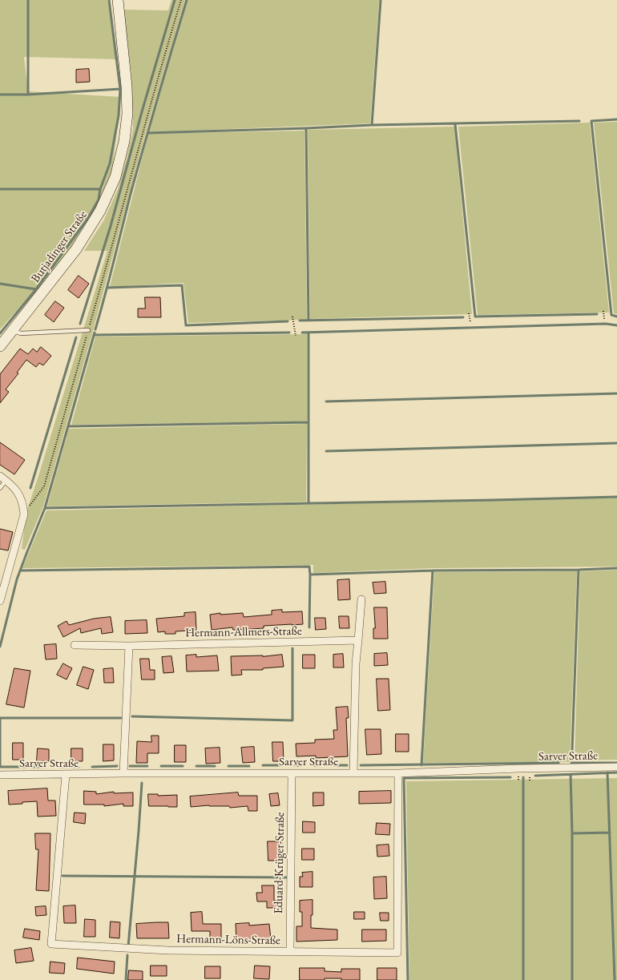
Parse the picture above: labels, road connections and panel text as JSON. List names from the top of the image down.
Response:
{
  "streets": {
    "main road": ["Butjadinger Straße"],
    "street": [
      "Hermann-Allmers-Straße",
      "Sarver Straße",
      "Eduard-Krüger-Straße",
      "Hermann-Löns-Straße"
    ]
  },
  "crossings": [
    ["Sarver Straße", "Eduard-Krüger-Straße"],
    ["Sarver Straße", "Hermann-Löns-Straße"],
    ["Eduard-Krüger-Straße", "Hermann-Löns-Straße"]
  ]
}
